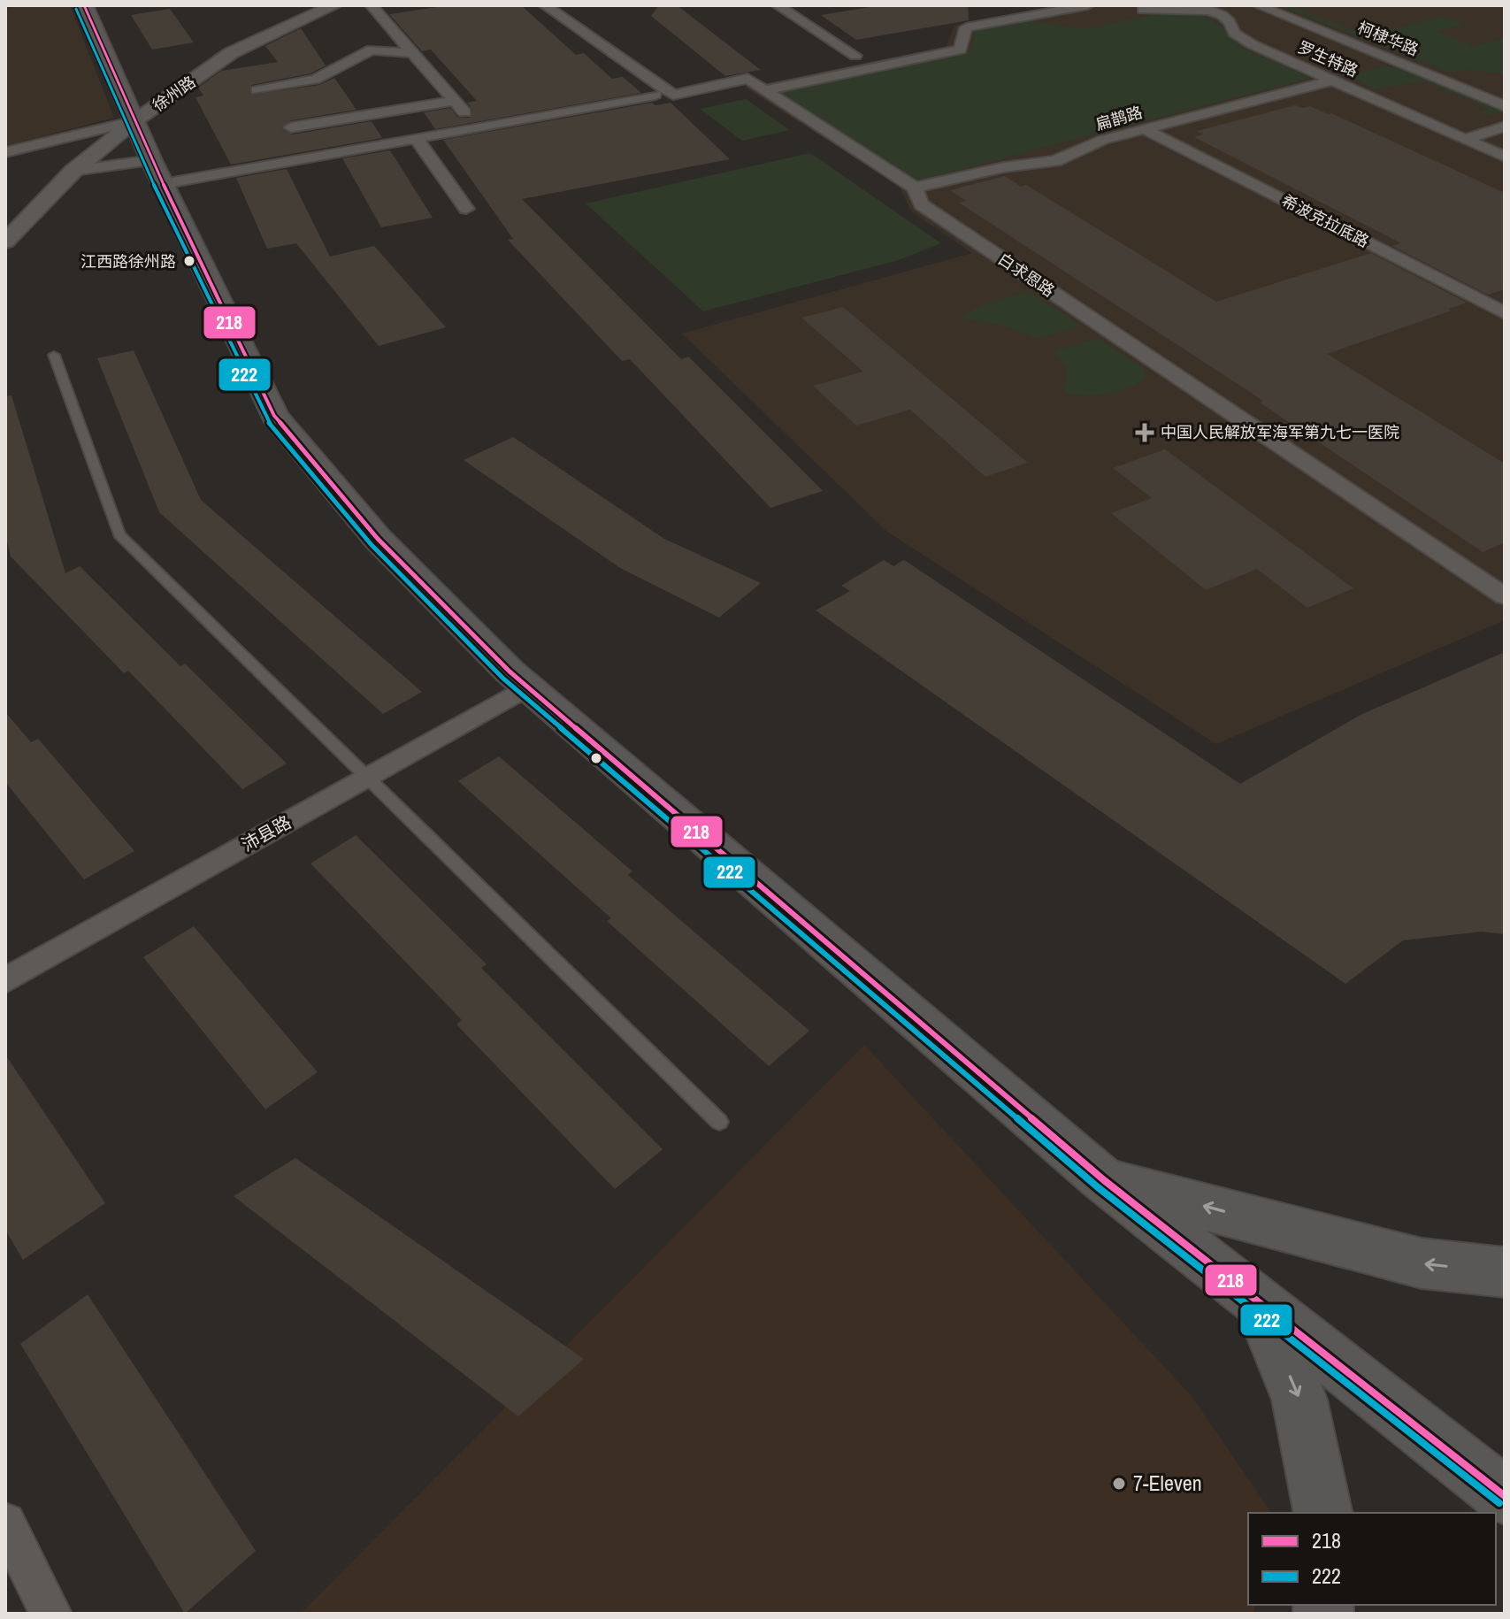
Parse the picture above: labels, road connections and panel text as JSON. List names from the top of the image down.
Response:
{
  "streets": {
    "street": [
      "柯棣华路",
      "罗生特路",
      "徐州路",
      "扁鹊路",
      "希波克拉底路",
      "白求恩路",
      "沛县路"
    ]
  },
  "crossings": [
    ["罗生特路", "扁鹊路"],
    ["扁鹊路", "希波克拉底路"],
    ["扁鹊路", "白求恩路"]
  ],
  "places": {
    "other": ["江西路徐州路", "7-Eleven"],
    "health": ["中国人民解放军海军第九七一医院"]
  },
  "lines": ["transit line 218", "transit line 222"],
  "legend": ["218", "222"]
}
